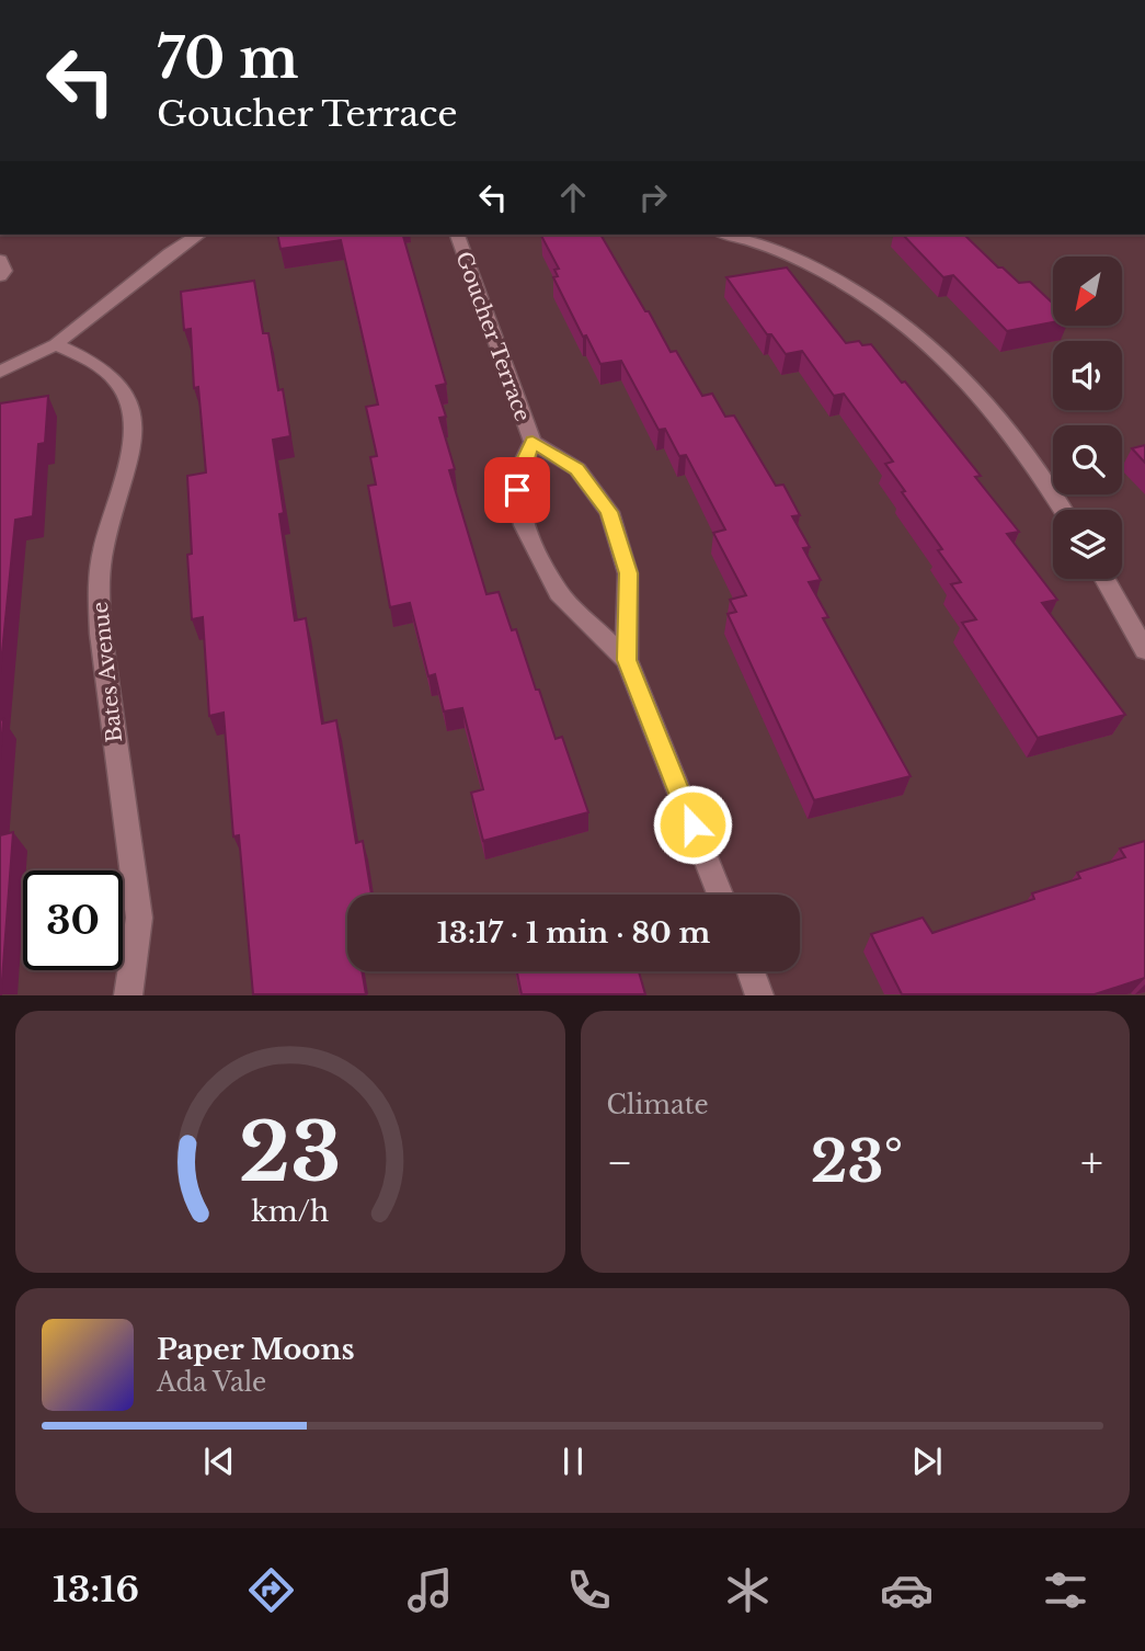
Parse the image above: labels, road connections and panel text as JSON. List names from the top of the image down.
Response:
{
  "streets": {
    "street": ["Goucher Terrace", "Bates Avenue"]
  },
  "north": "bottom left",
  "page": {
    "turn": ["70 m", "Goucher Terrace"],
    "limit": "30",
    "trip": "13:17 · 1 min · 80 m",
    "tile": "Climate",
    "heat": ["−", "23°", "+"],
    "song": ["Paper Moons", "Ada Vale"],
    "tabs": "13:16",
    "gauge": ["23", "km/h"]
  }
}
